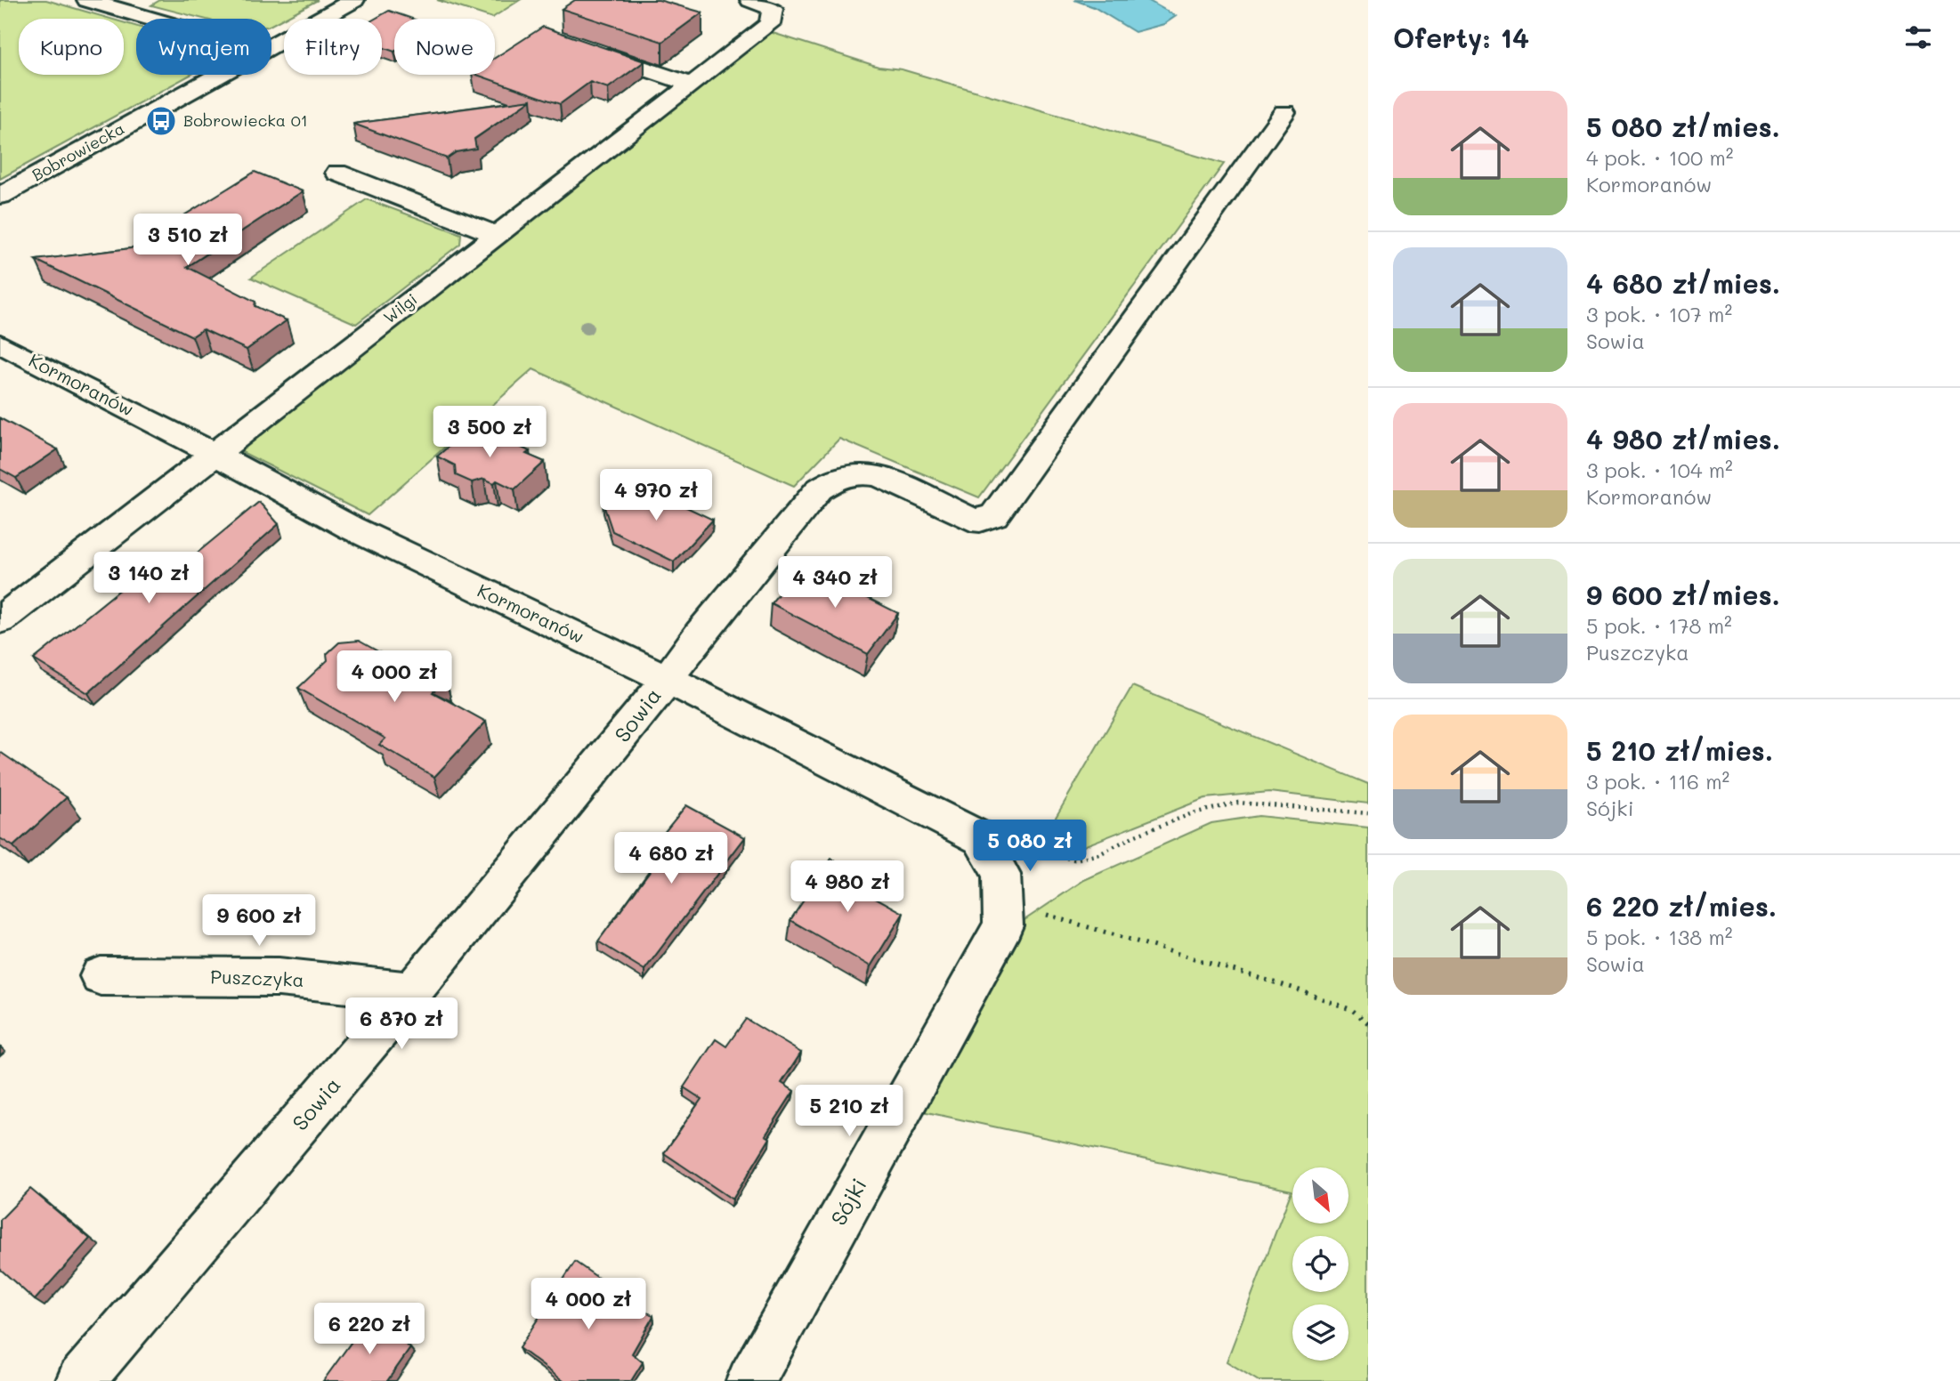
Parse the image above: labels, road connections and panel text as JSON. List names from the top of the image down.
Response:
{
  "streets": {
    "street": [
      "Bobrowiecka",
      "Wilgi",
      "Kormoranów",
      "Sowia",
      "Puszczyka",
      "Sójki"
    ]
  },
  "crossings": [
    ["Wilgi", "Kormoranów"],
    ["Kormoranów", "Sowia"],
    ["Sowia", "Puszczyka"]
  ],
  "places": {
    "bus stop": ["Bobrowiecka 01"]
  },
  "north": "bottom right",
  "page": {
    "heading": "Oferty: 14",
    "chip": [
      "Kupno",
      "Wynajem",
      "Filtry",
      "Nowe"
    ],
    "list": [
      {
        "name": "5 080 zł/mies.",
        "note": "4 pok. · 100 m² · Kormoranów"
      },
      {
        "name": "4 680 zł/mies.",
        "note": "3 pok. · 107 m² · Sowia"
      },
      {
        "name": "4 980 zł/mies.",
        "note": "3 pok. · 104 m² · Kormoranów"
      },
      {
        "name": "9 600 zł/mies.",
        "note": "5 pok. · 178 m² · Puszczyka"
      },
      {
        "name": "5 210 zł/mies.",
        "note": "3 pok. · 116 m² · Sójki"
      },
      {
        "name": "6 220 zł/mies.",
        "note": "5 pok. · 138 m² · Sowia"
      }
    ],
    "price": [
      "3 510 zł",
      "3 500 zł",
      "4 970 zł",
      "3 140 zł",
      "4 340 zł",
      "4 000 zł",
      "5 080 zł",
      "4 680 zł",
      "4 980 zł",
      "9 600 zł",
      "6 870 zł",
      "5 210 zł",
      "4 000 zł",
      "6 220 zł"
    ]
  }
}
